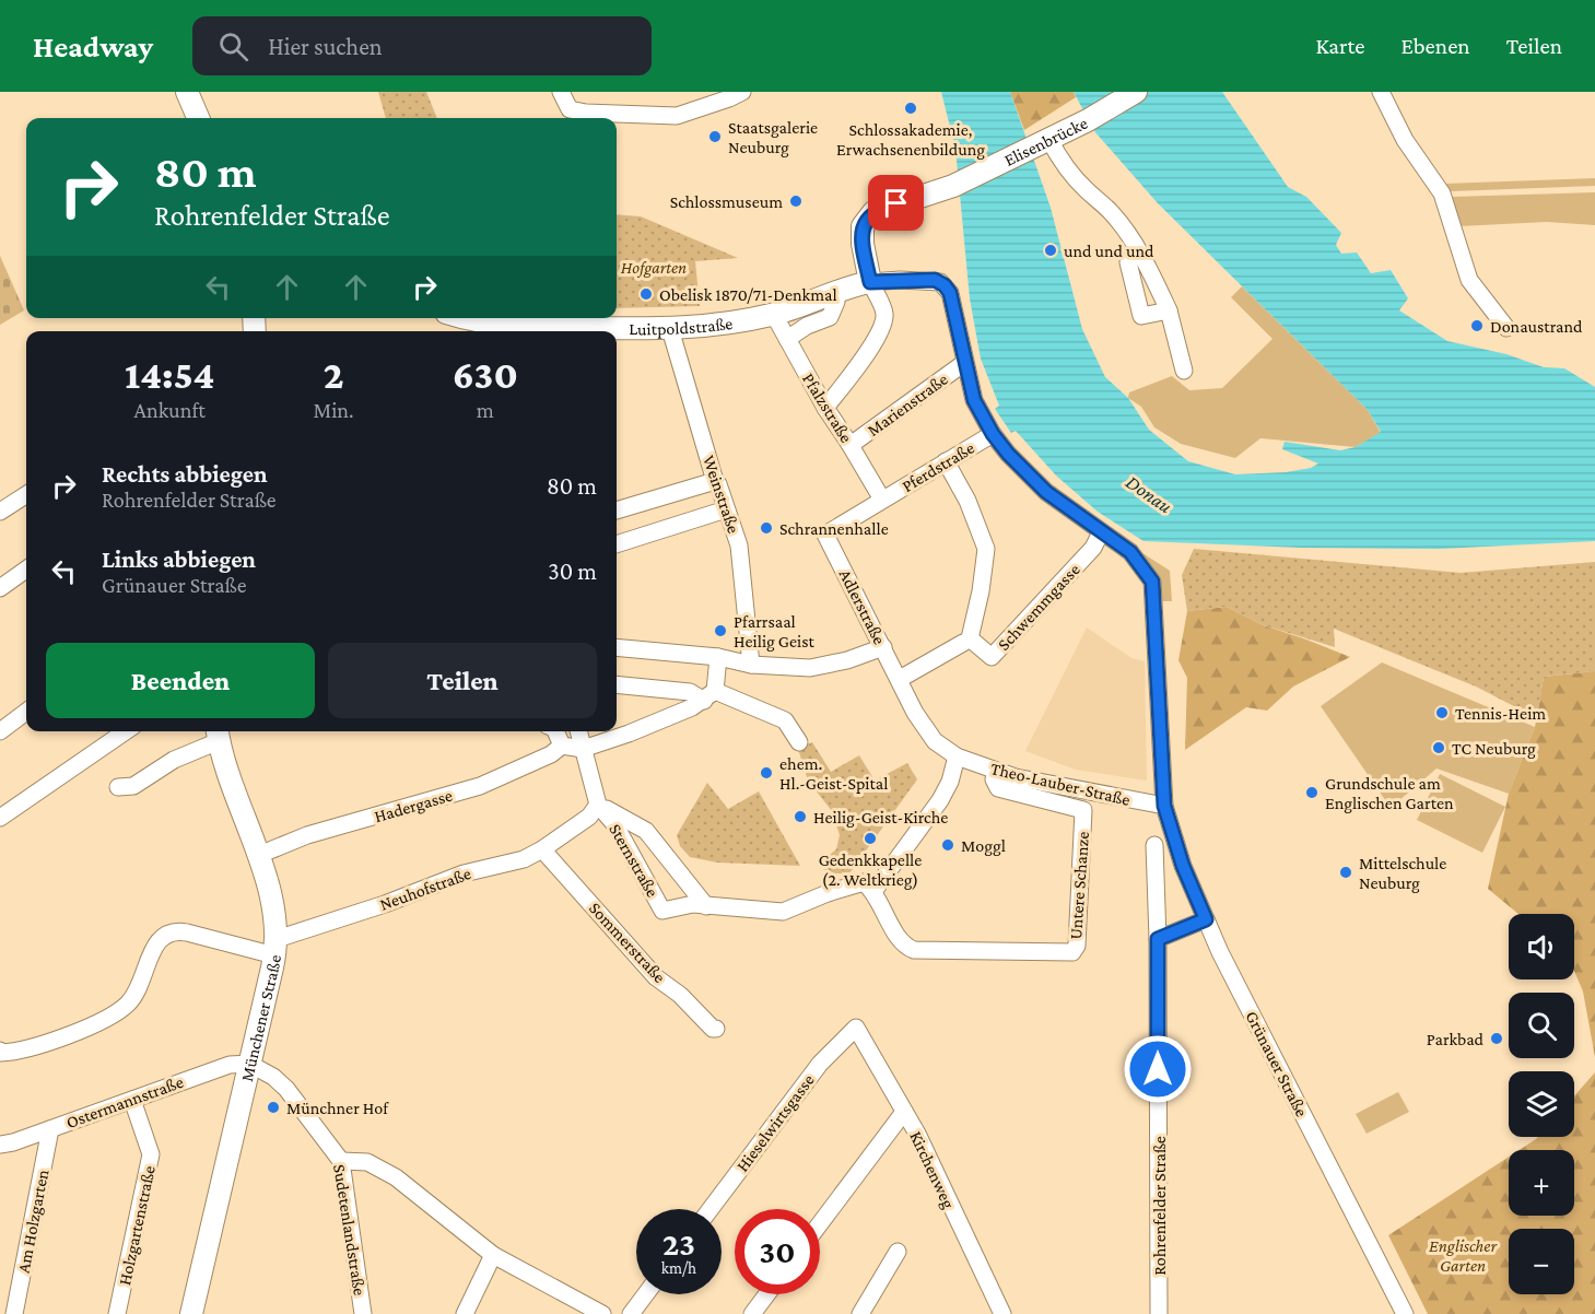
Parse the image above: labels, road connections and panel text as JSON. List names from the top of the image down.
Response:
{
  "streets": {
    "main road": ["Elisenbrücke", "Luitpoldstraße", "Münchener Straße"],
    "street": [
      "Marienstraße",
      "Pfalzstraße",
      "Pferdstraße",
      "Weinstraße",
      "Adlerstraße",
      "Schwemmgasse",
      "Theo-Lauber-Straße",
      "Hadergasse",
      "Sternstraße",
      "Untere Schanze",
      "Neuhofstraße",
      "Sommerstraße",
      "Grünauer Straße",
      "Ostermannstraße",
      "Hieselwirtsgasse",
      "Kirchenweg",
      "Rohrenfelder Straße",
      "Am Holzgarten",
      "Holzgartenstraße",
      "Sudetenlandstraße"
    ]
  },
  "crossings": [
    ["Elisenbrücke", "Luitpoldstraße"],
    ["Elisenbrücke", "Grünauer Straße"],
    ["Luitpoldstraße", "Pfalzstraße"],
    ["Luitpoldstraße", "Weinstraße"],
    ["Luitpoldstraße", "Grünauer Straße"],
    ["Marienstraße", "Pfalzstraße"],
    ["Marienstraße", "Grünauer Straße"],
    ["Pfalzstraße", "Pferdstraße"],
    ["Pferdstraße", "Adlerstraße"],
    ["Pferdstraße", "Grünauer Straße"],
    ["Adlerstraße", "Theo-Lauber-Straße"],
    ["Schwemmgasse", "Grünauer Straße"],
    ["Theo-Lauber-Straße", "Untere Schanze"],
    ["Theo-Lauber-Straße", "Grünauer Straße"],
    ["Hadergasse", "Münchener Straße"],
    ["Sternstraße", "Neuhofstraße"],
    ["Neuhofstraße", "Sommerstraße"],
    ["Neuhofstraße", "Münchener Straße"],
    ["Münchener Straße", "Ostermannstraße"],
    ["Münchener Straße", "Sudetenlandstraße"],
    ["Ostermannstraße", "Am Holzgarten"],
    ["Ostermannstraße", "Holzgartenstraße"],
    ["Ostermannstraße", "Sudetenlandstraße"],
    ["Hieselwirtsgasse", "Kirchenweg"]
  ],
  "water": ["Donau"],
  "parks": ["Hofgarten", "Englischer Garten"],
  "places": [
    "Schlossakademie, Erwachsenenbildung",
    "Staatsgalerie Neuburg",
    "Schlossmuseum",
    "und und und",
    "Obelisk 1870/71-Denkmal",
    "Donaustrand",
    "Schrannenhalle",
    "Pfarrsaal Heilig Geist",
    "Tennis-Heim",
    "TC Neuburg",
    "ehem. Hl.-Geist-Spital",
    "Grundschule am Englischen Garten",
    "Heilig-Geist-Kirche",
    "Gedenkkapelle (2. Weltkrieg)",
    "Moggl",
    "Mittelschule Neuburg",
    "Parkbad",
    "Münchner Hof"
  ],
  "page": {
    "header": "Headway",
    "search": "Hier suchen",
    "nav": ["Karte", "Ebenen", "Teilen"],
    "turn": ["80 m", "Rohrenfelder Straße"],
    "eta": [
      "14:54",
      "Ankunft",
      "2",
      "Min.",
      "630",
      "m"
    ],
    "list": [
      {
        "name": "Rechts abbiegen",
        "note": "Rohrenfelder Straße",
        "value": "80 m"
      },
      {
        "name": "Links abbiegen",
        "note": "Grünauer Straße",
        "value": "30 m"
      }
    ],
    "buttons": ["Beenden", "Teilen"],
    "map_buttons": ["+", "−"],
    "speed": "23 km/h",
    "limit": "30"
  }
}
